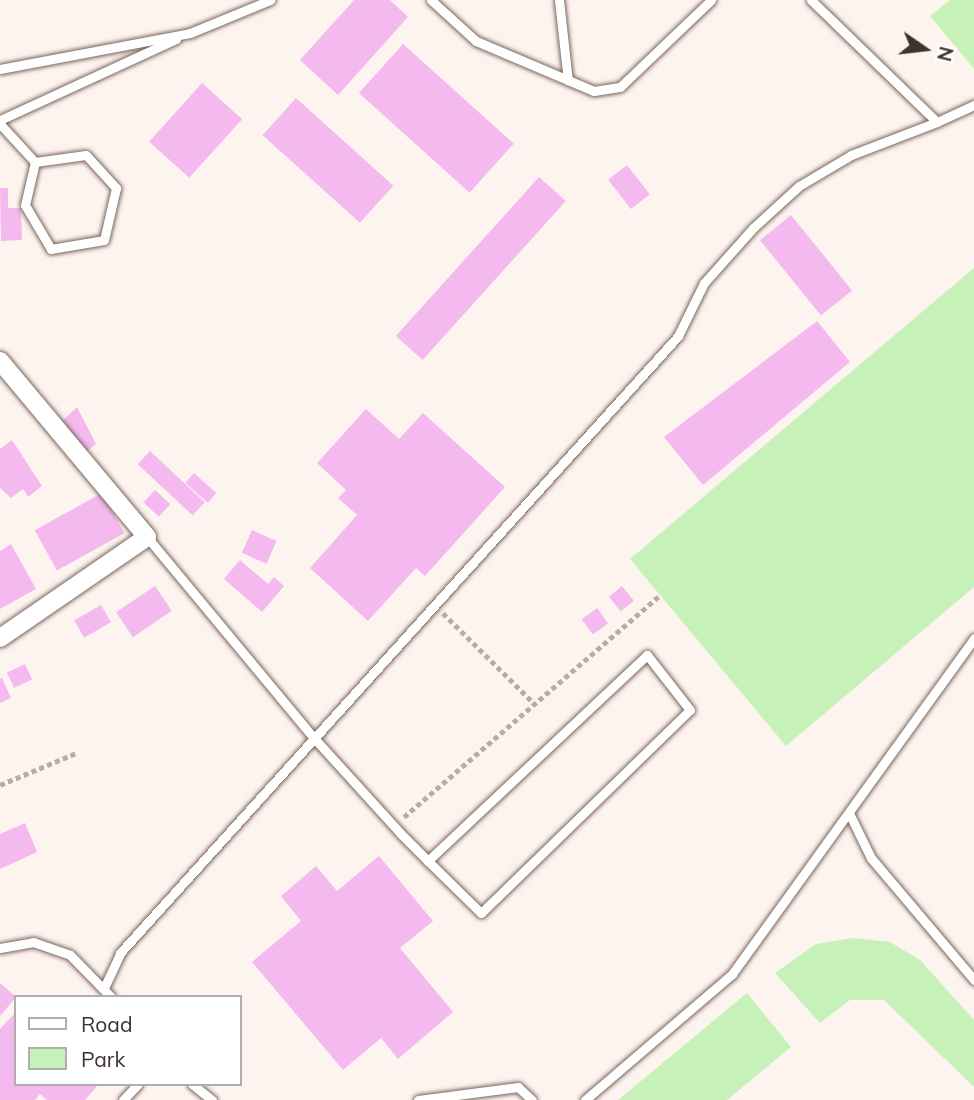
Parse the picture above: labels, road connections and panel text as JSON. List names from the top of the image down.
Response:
{
  "legend": ["Road", "Park"],
  "north": "right"
}
